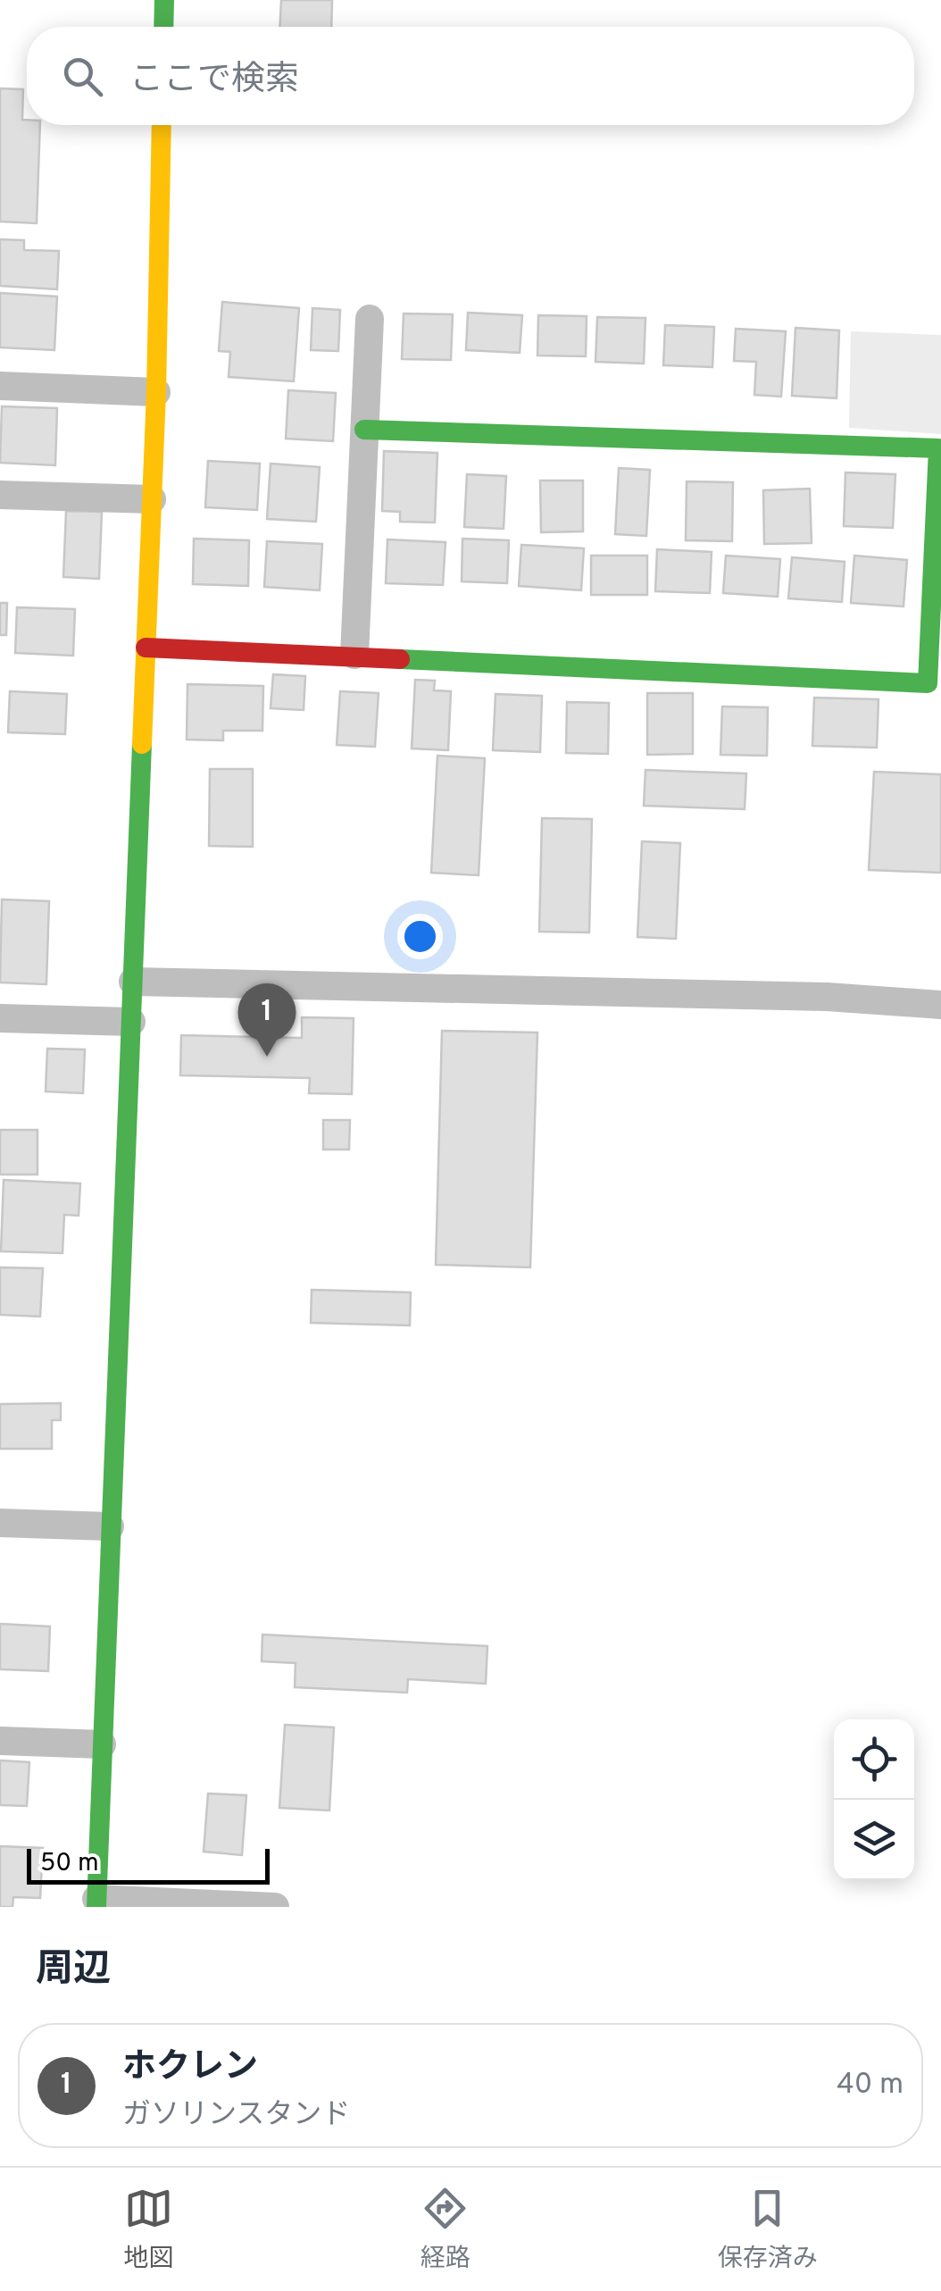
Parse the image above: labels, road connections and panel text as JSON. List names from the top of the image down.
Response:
{
  "scale_bar": "50 m",
  "page": {
    "search": "ここで検索",
    "pins": "1",
    "scale": "50 m",
    "heading": "周辺",
    "list": [
      {
        "mark": "1",
        "name": "ホクレン",
        "note": "ガソリンスタンド",
        "value": "40 m"
      }
    ],
    "nav": ["地図", "経路", "保存済み"]
  }
}
